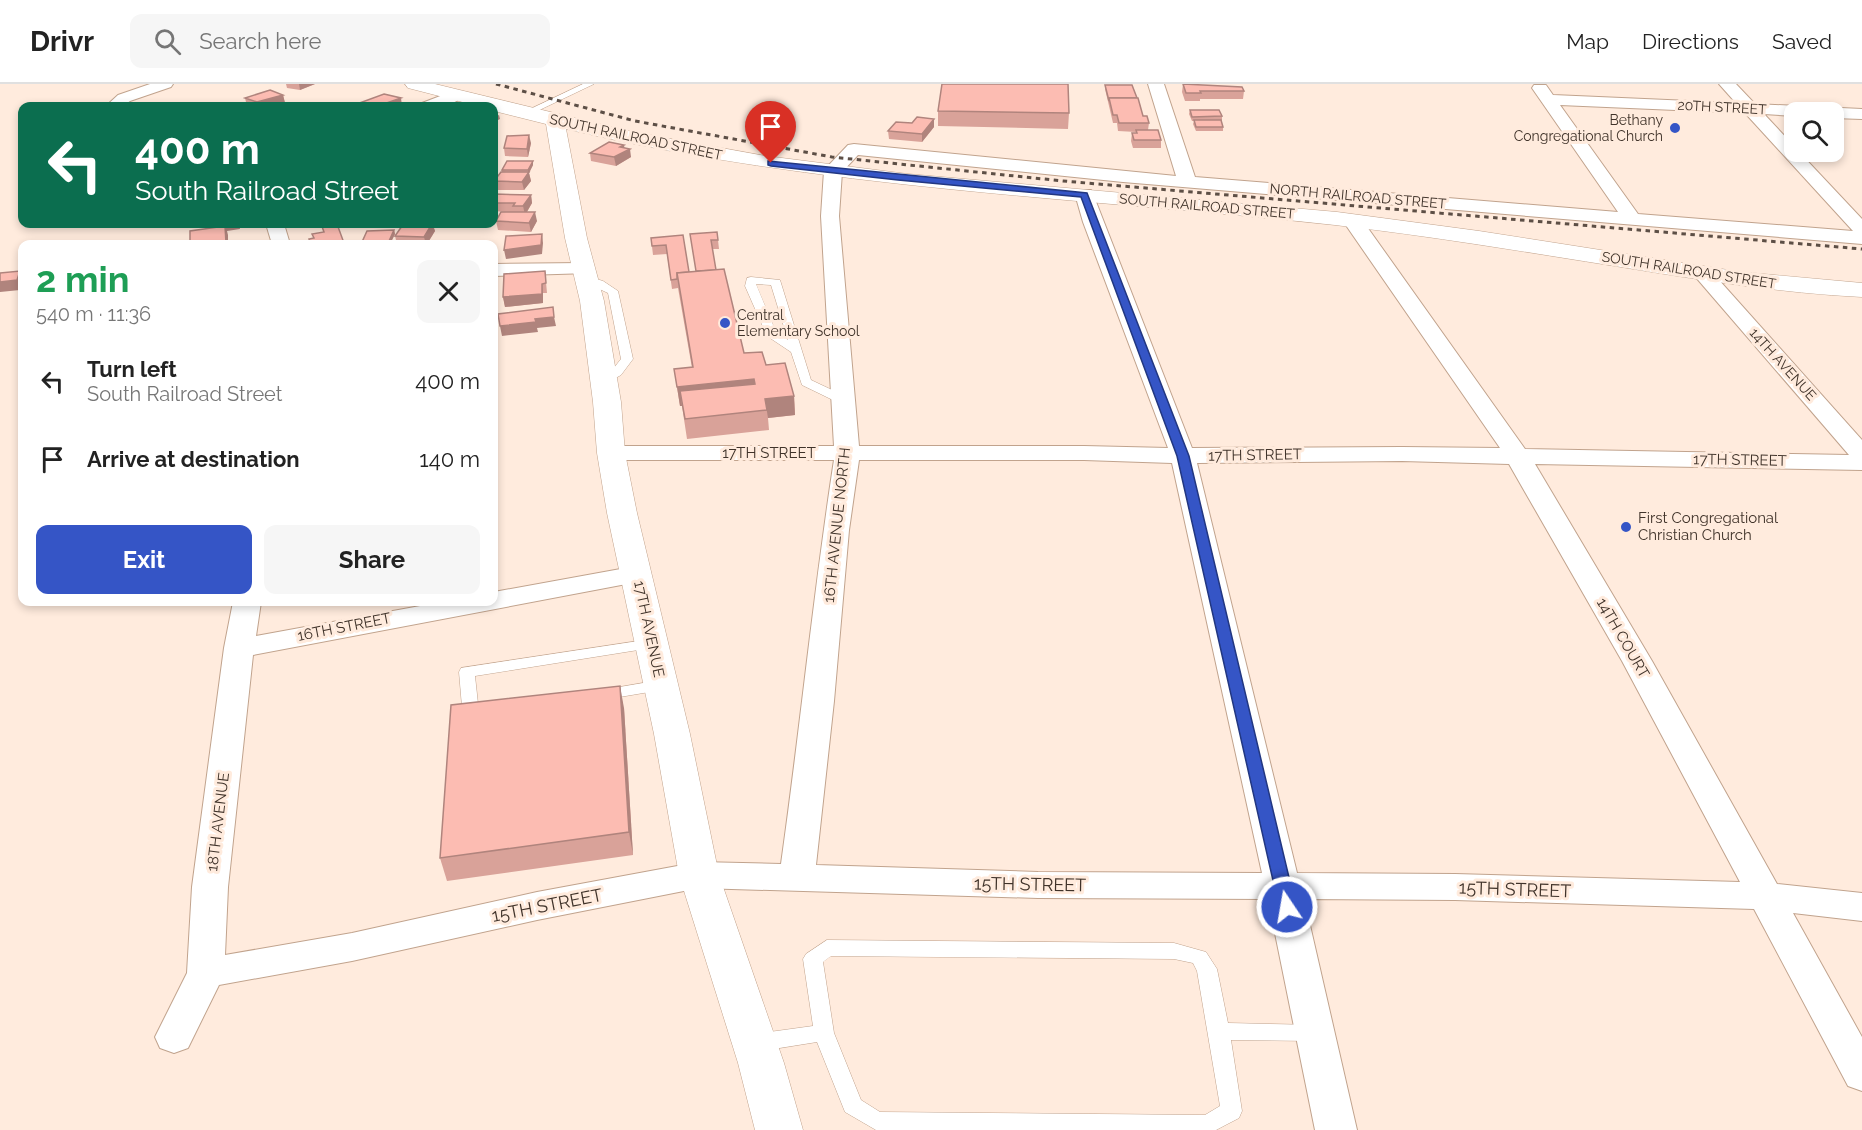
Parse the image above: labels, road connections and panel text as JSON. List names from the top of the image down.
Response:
{
  "streets": {
    "street": [
      "20TH STREET",
      "SOUTH RAILROAD STREET",
      "NORTH RAILROAD STREET",
      "14TH AVENUE",
      "17TH STREET",
      "16TH AVENUE NORTH",
      "16TH STREET",
      "17TH AVENUE",
      "14TH COURT",
      "18TH AVENUE",
      "15TH STREET"
    ]
  },
  "crossings": [
    ["SOUTH RAILROAD STREET", "NORTH RAILROAD STREET"],
    ["SOUTH RAILROAD STREET", "14TH AVENUE"],
    ["SOUTH RAILROAD STREET", "16TH AVENUE NORTH"],
    ["SOUTH RAILROAD STREET", "17TH AVENUE"],
    ["SOUTH RAILROAD STREET", "14TH COURT"],
    ["NORTH RAILROAD STREET", "16TH AVENUE NORTH"],
    ["17TH STREET", "16TH AVENUE NORTH"],
    ["17TH STREET", "17TH AVENUE"],
    ["17TH STREET", "14TH COURT"],
    ["16TH AVENUE NORTH", "15TH STREET"],
    ["16TH STREET", "18TH AVENUE"],
    ["17TH AVENUE", "15TH STREET"],
    ["14TH COURT", "15TH STREET"],
    ["18TH AVENUE", "15TH STREET"]
  ],
  "places": ["Bethany Congregational Church", "Central Elementary School", "First Congregational Christian Church"],
  "page": {
    "header": "Drivr",
    "search": "Search here",
    "nav": ["Map", "Directions", "Saved"],
    "turn": ["400 m", "South Railroad Street"],
    "heading": ["2 min", "540 m · 11:36"],
    "list": [
      {
        "name": "Turn left",
        "note": "South Railroad Street",
        "value": "400 m"
      },
      {
        "name": "Arrive at destination",
        "value": "140 m"
      }
    ],
    "buttons": ["Exit", "Share"]
  }
}
